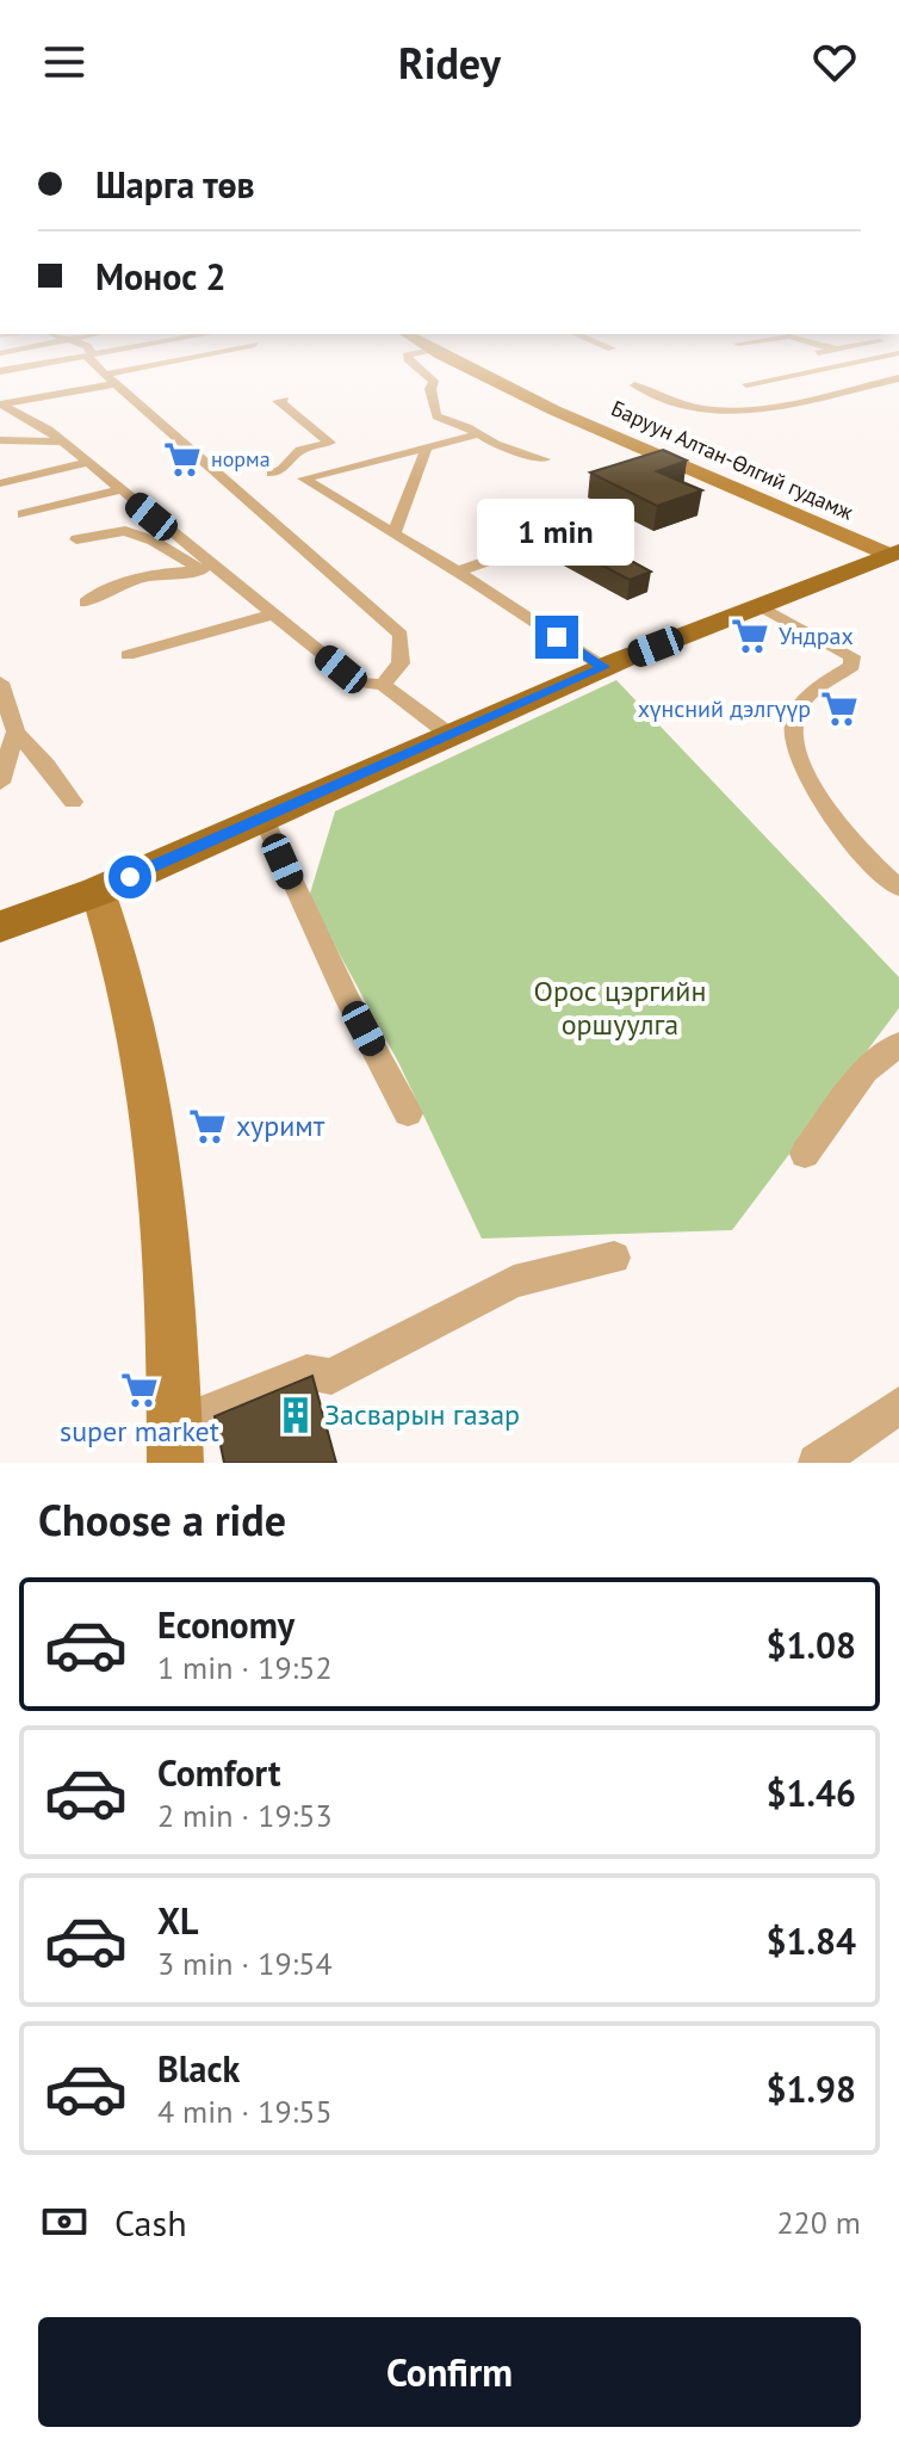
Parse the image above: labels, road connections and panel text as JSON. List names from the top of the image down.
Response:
{
  "streets": {
    "main road": ["Баруун Алтан-Өлгий гудамж"]
  },
  "parks": ["Орос цэргийн оршуулга"],
  "places": {
    "supermarket": [
      "норма",
      "Ундрах",
      "хүнсний дэлгүүр",
      "хуримт",
      "super market"
    ],
    "building": ["Засварын газар"]
  },
  "page": {
    "header": "Ridey",
    "banner": ["Шарга төв", "Монос 2"],
    "bubble": "1 min",
    "heading": "Choose a ride",
    "list": [
      {
        "name": "Economy",
        "note": "1 min · 19:52",
        "value": "$1.08"
      },
      {
        "name": "Comfort",
        "note": "2 min · 19:53",
        "value": "$1.46"
      },
      {
        "name": "XL",
        "note": "3 min · 19:54",
        "value": "$1.84"
      },
      {
        "name": "Black",
        "note": "4 min · 19:55",
        "value": "$1.98"
      }
    ],
    "pay": ["Cash", "220 m"],
    "buttons": "Confirm"
  }
}
